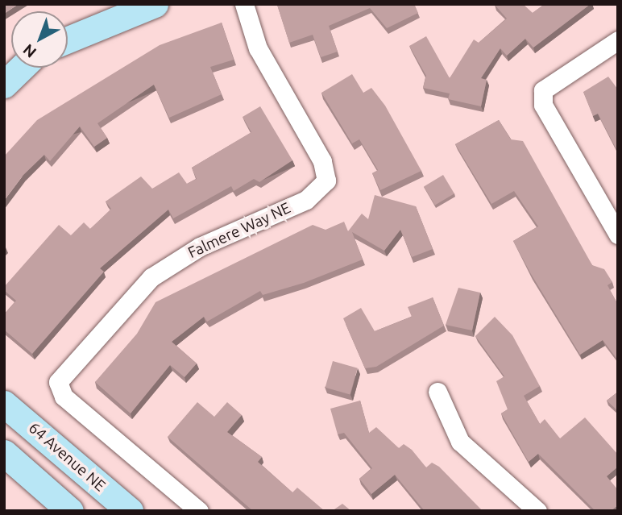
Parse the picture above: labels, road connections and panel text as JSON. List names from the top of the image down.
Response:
{
  "streets": {
    "main road": ["64 Avenue NE"],
    "street": ["Falmere Way NE"]
  },
  "north": "bottom left"
}
